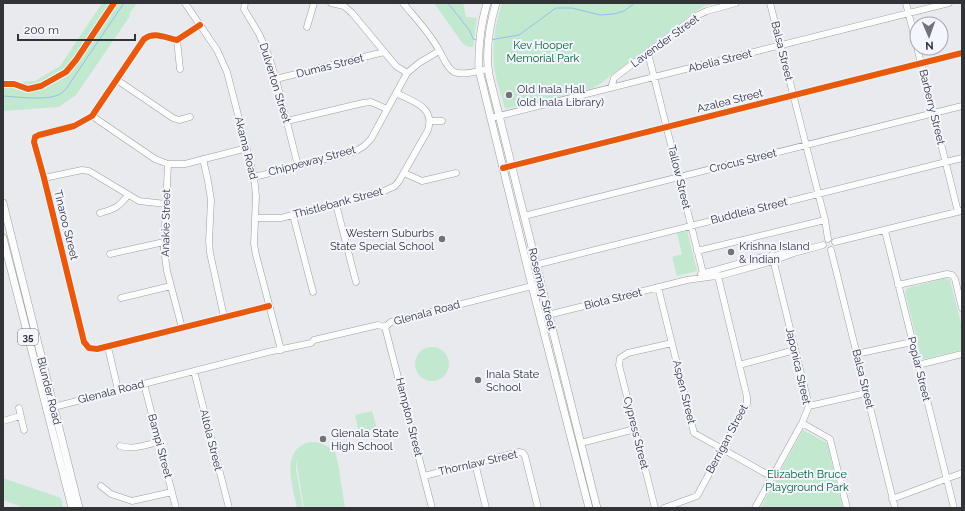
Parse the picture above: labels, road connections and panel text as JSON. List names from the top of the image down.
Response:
{
  "streets": {
    "main road": ["Rosemary Street", "35", "Blunder Road"],
    "street": [
      "Lavender Street",
      "Balsa Street",
      "Abelia Street",
      "Dumas Street",
      "Dulverton Street",
      "Azalea Street",
      "Barberry Street",
      "Akama Road",
      "Chippeway Street",
      "Crocus Street",
      "Tallow Street",
      "Thistlebank Street",
      "Buddleia Street",
      "Anakie Street",
      "Tinaroo Street",
      "Biota Street",
      "Glenala Road",
      "Japonica Street",
      "Poplar Street",
      "Aspen Street",
      "Hampton Street",
      "Cypress Street",
      "Berrigan Street",
      "Altola Street",
      "Bampi Street",
      "Thornlaw Street"
    ]
  },
  "crossings": [
    ["Lavender Street", "Abelia Street"],
    ["Lavender Street", "Tallow Street"],
    ["Balsa Street", "Abelia Street"],
    ["Balsa Street", "Azalea Street"],
    ["Balsa Street", "Crocus Street"],
    ["Balsa Street", "Buddleia Street"],
    ["Balsa Street", "Biota Street"],
    ["Abelia Street", "Barberry Street"],
    ["Abelia Street", "Tallow Street"],
    ["Abelia Street", "Rosemary Street"],
    ["Dumas Street", "Dulverton Street"],
    ["Dulverton Street", "Chippeway Street"],
    ["Azalea Street", "Barberry Street"],
    ["Azalea Street", "Tallow Street"],
    ["Azalea Street", "Rosemary Street"],
    ["Barberry Street", "Crocus Street"],
    ["Barberry Street", "Buddleia Street"],
    ["Akama Road", "Chippeway Street"],
    ["Akama Road", "Thistlebank Street"],
    ["Akama Road", "Tinaroo Street"],
    ["Akama Road", "Glenala Road"],
    ["Crocus Street", "Tallow Street"],
    ["Crocus Street", "Rosemary Street"],
    ["Tallow Street", "Buddleia Street"],
    ["Tallow Street", "Biota Street"],
    ["Buddleia Street", "Rosemary Street"],
    ["Anakie Street", "Tinaroo Street"],
    ["Rosemary Street", "Biota Street"],
    ["Rosemary Street", "Glenala Road"],
    ["Biota Street", "Japonica Street"],
    ["Biota Street", "Aspen Street"],
    ["Biota Street", "Berrigan Street"],
    ["Glenala Road", "Blunder Road"],
    ["Glenala Road", "Hampton Street"],
    ["Glenala Road", "Altola Street"],
    ["Glenala Road", "Bampi Street"],
    ["Japonica Street", "Aspen Street"],
    ["Aspen Street", "Cypress Street"],
    ["Aspen Street", "Berrigan Street"],
    ["Hampton Street", "Thornlaw Street"]
  ],
  "parks": ["Kev Hooper Memorial Park", "Elizabeth Bruce Playground Park"],
  "places": [
    "Old Inala Hall (old Inala Library)",
    "Western Suburbs State Special School",
    "Krishna Island & Indian",
    "Inala State School",
    "Glenala State High School"
  ],
  "scale_bar": "200 m",
  "north": "bottom"
}
